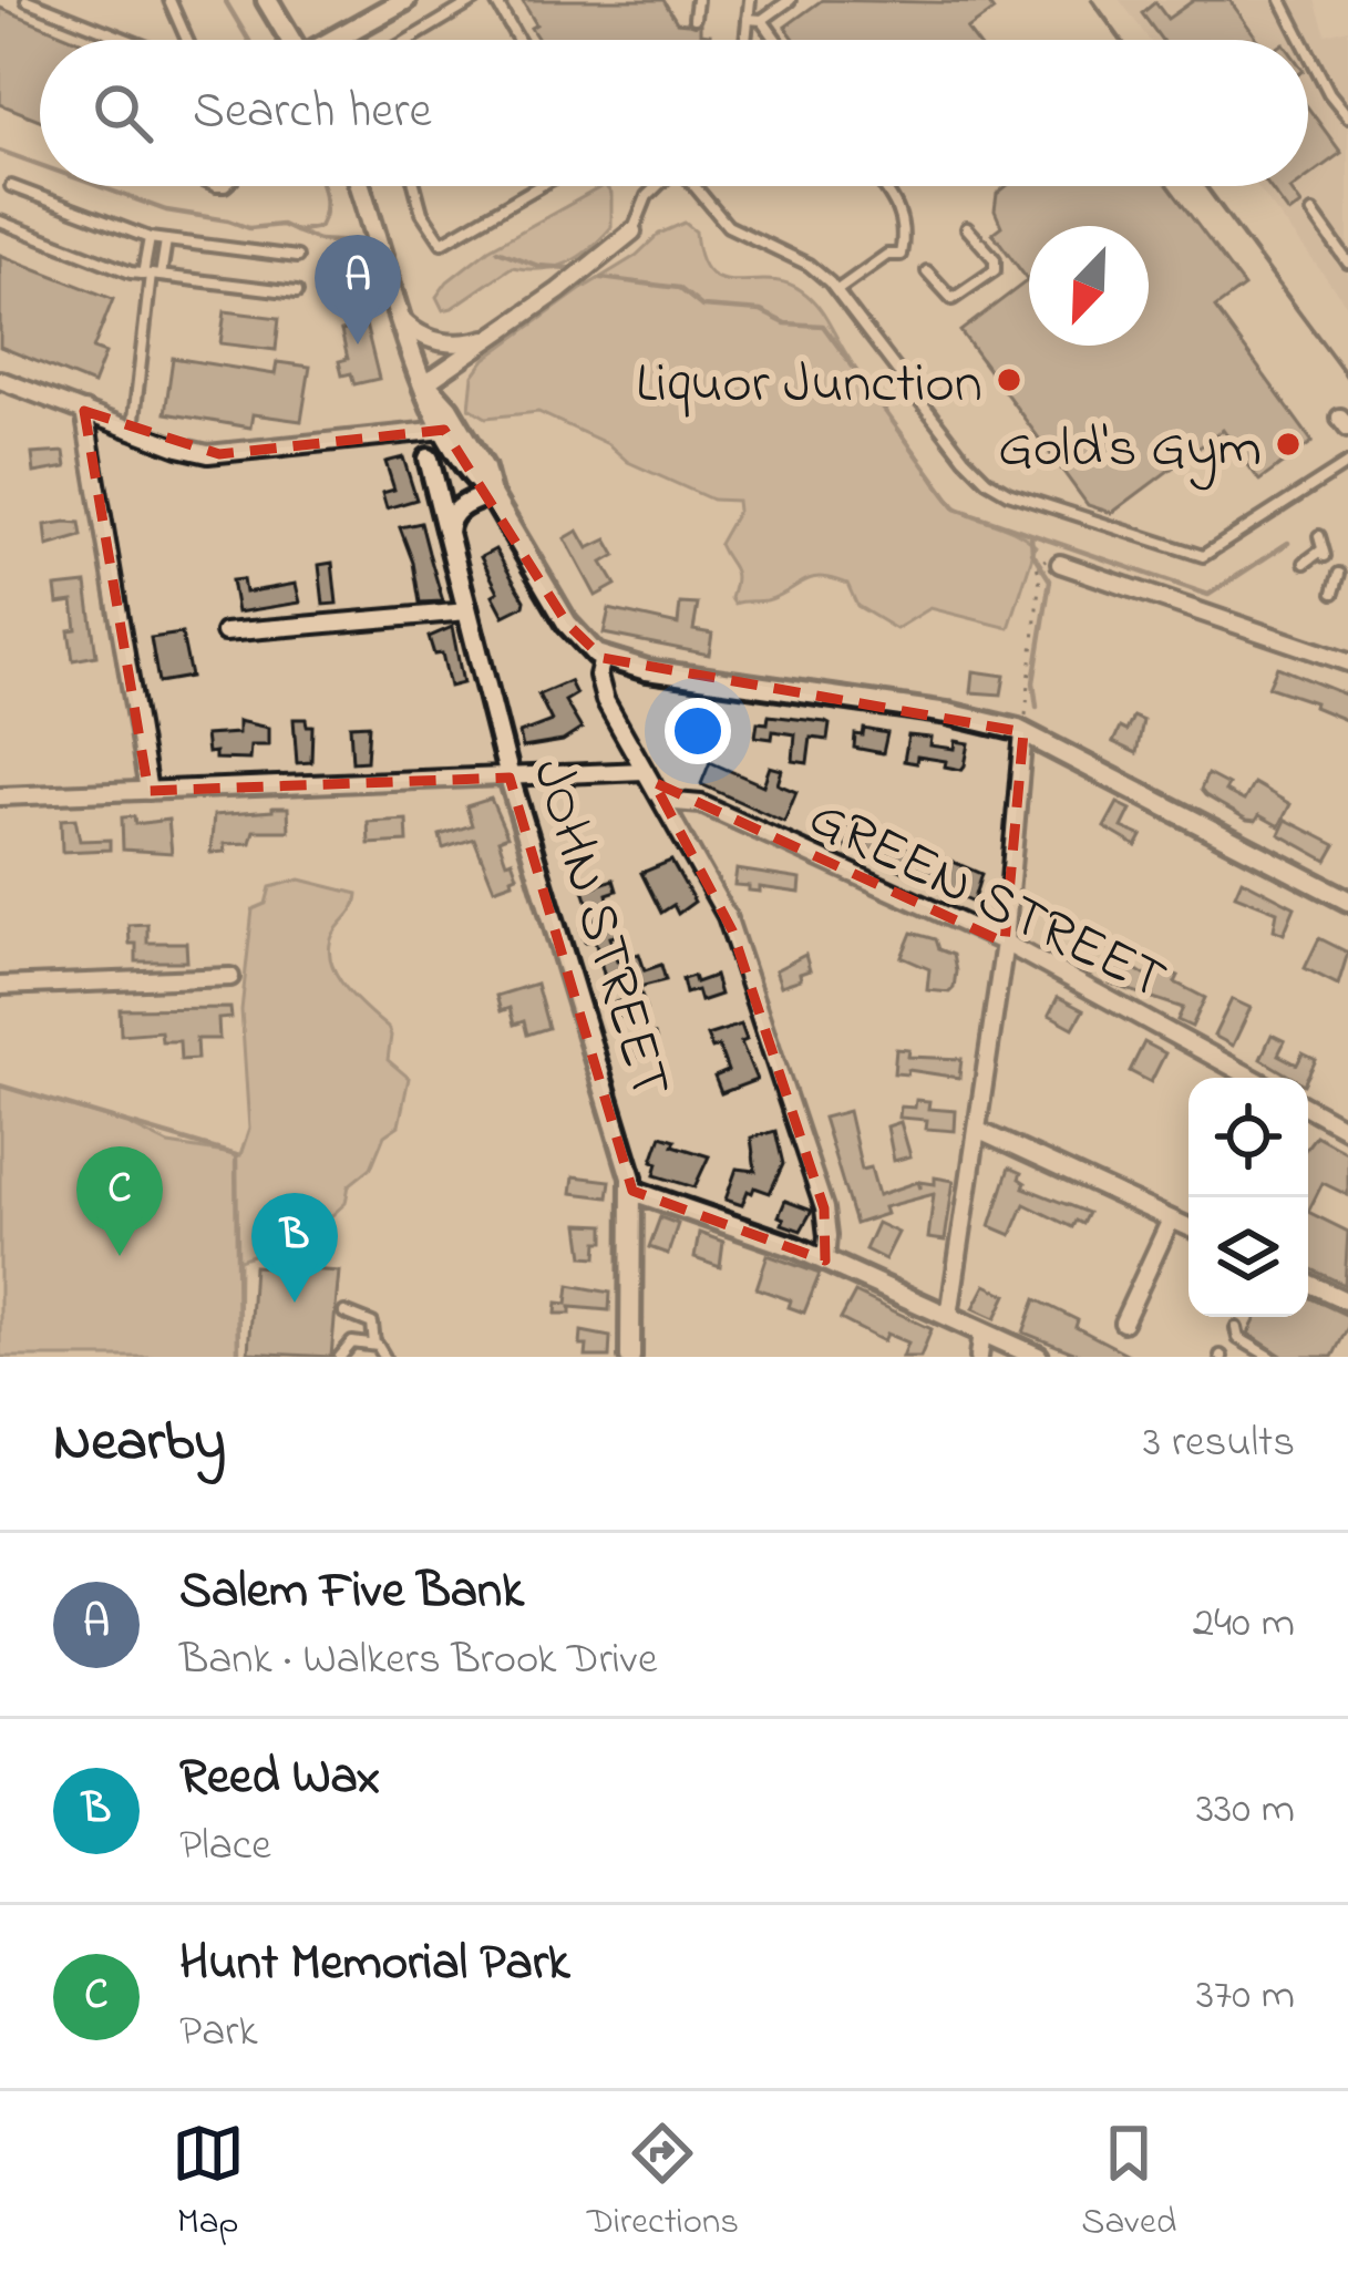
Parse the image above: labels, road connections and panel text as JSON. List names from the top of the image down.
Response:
{
  "streets": {
    "street": ["GREEN STREET", "JOHN STREET"]
  },
  "places": ["Liquor Junction", "Gold's Gym"],
  "north": "bottom left",
  "page": {
    "search": "Search here",
    "pins": ["A", "C", "B"],
    "heading": ["Nearby", "3 results"],
    "list": [
      {
        "mark": "A",
        "name": "Salem Five Bank",
        "note": "Bank · Walkers Brook Drive",
        "value": "240 m"
      },
      {
        "mark": "B",
        "name": "Reed Wax",
        "note": "Place",
        "value": "330 m"
      },
      {
        "mark": "C",
        "name": "Hunt Memorial Park",
        "note": "Park",
        "value": "370 m"
      }
    ],
    "nav": ["Map", "Directions", "Saved"]
  }
}
